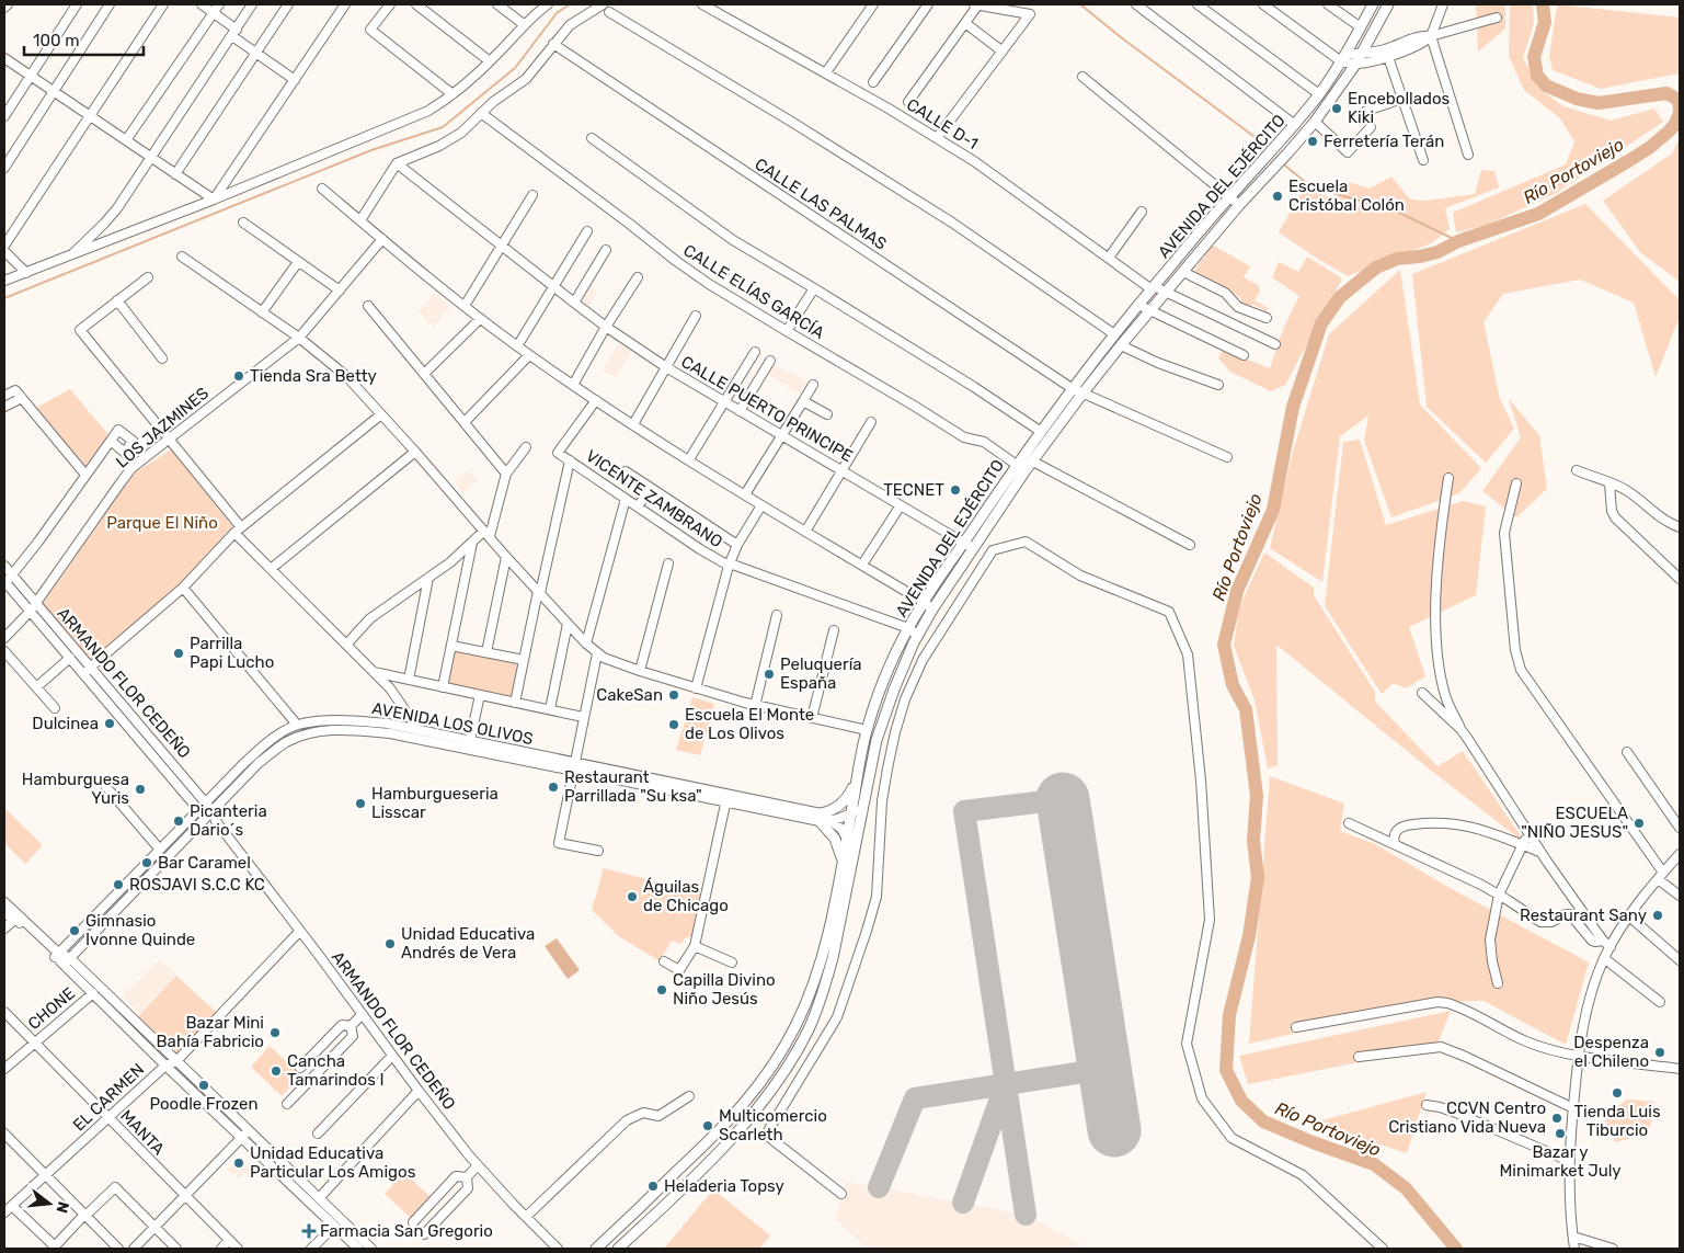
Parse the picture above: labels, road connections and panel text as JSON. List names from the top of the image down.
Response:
{
  "streets": {
    "main road": ["AVENIDA DEL EJÉRCITO"],
    "street": [
      "CALLE D-1",
      "CALLE LAS PALMAS",
      "CALLE ELÍAS GARCÍA",
      "CALLE PUERTO PRINCIPE",
      "LOS JAZMINES",
      "VICENTE ZAMBRANO",
      "ARMANDO FLOR CEDEÑO",
      "AVENIDA LOS OLIVOS",
      "CHONE",
      "EL CARMEN",
      "MANTA"
    ]
  },
  "crossings": [
    ["CALLE D-1", "AVENIDA DEL EJÉRCITO"],
    ["AVENIDA DEL EJÉRCITO", "CALLE LAS PALMAS"],
    ["AVENIDA DEL EJÉRCITO", "CALLE ELÍAS GARCÍA"],
    ["AVENIDA DEL EJÉRCITO", "CALLE PUERTO PRINCIPE"],
    ["AVENIDA DEL EJÉRCITO", "VICENTE ZAMBRANO"],
    ["AVENIDA DEL EJÉRCITO", "AVENIDA LOS OLIVOS"],
    ["LOS JAZMINES", "ARMANDO FLOR CEDEÑO"],
    ["ARMANDO FLOR CEDEÑO", "AVENIDA LOS OLIVOS"],
    ["ARMANDO FLOR CEDEÑO", "EL CARMEN"],
    ["CHONE", "MANTA"],
    ["EL CARMEN", "MANTA"]
  ],
  "water": ["Río Portoviejo"],
  "parks": ["Parque El Niño"],
  "places": {
    "other": [
      "Encebollados Kiki",
      "Ferretería Terán",
      "Escuela Cristóbal Colón",
      "Tienda Sra Betty",
      "TECNET",
      "Parrilla Papi Lucho",
      "Peluquería España",
      "CakeSan",
      "Dulcinea",
      "Escuela El Monte de Los Olivos",
      "Restaurant Parrillada \"Su ksa\"",
      "Hamburguesa Yuris",
      "Hamburgueseria Lisscar",
      "Picanteria Dario´s",
      "ESCUELA \"NIÑO JESUS\"",
      "Bar Caramel",
      "ROSJAVI S.C.C KC",
      "Águilas de Chicago",
      "Restaurant Sany",
      "Gimnasio Ivonne Quinde",
      "Unidad Educativa Andrés de Vera",
      "Capilla Divino Niño Jesús",
      "Bazar Mini Bahía Fabricio",
      "Despenza el Chileno",
      "Cancha Tamarindos I",
      "Poodle Frozen",
      "Tienda Luis Tiburcio",
      "CCVN Centro Cristiano Vida Nueva",
      "Multicomercio Scarleth",
      "Bazar y Minimarket July",
      "Unidad Educativa Particular Los Amigos",
      "Heladeria Topsy"
    ],
    "health": ["Farmacia San Gregorio"]
  },
  "scale_bar": "100 m",
  "north": "right"
}
